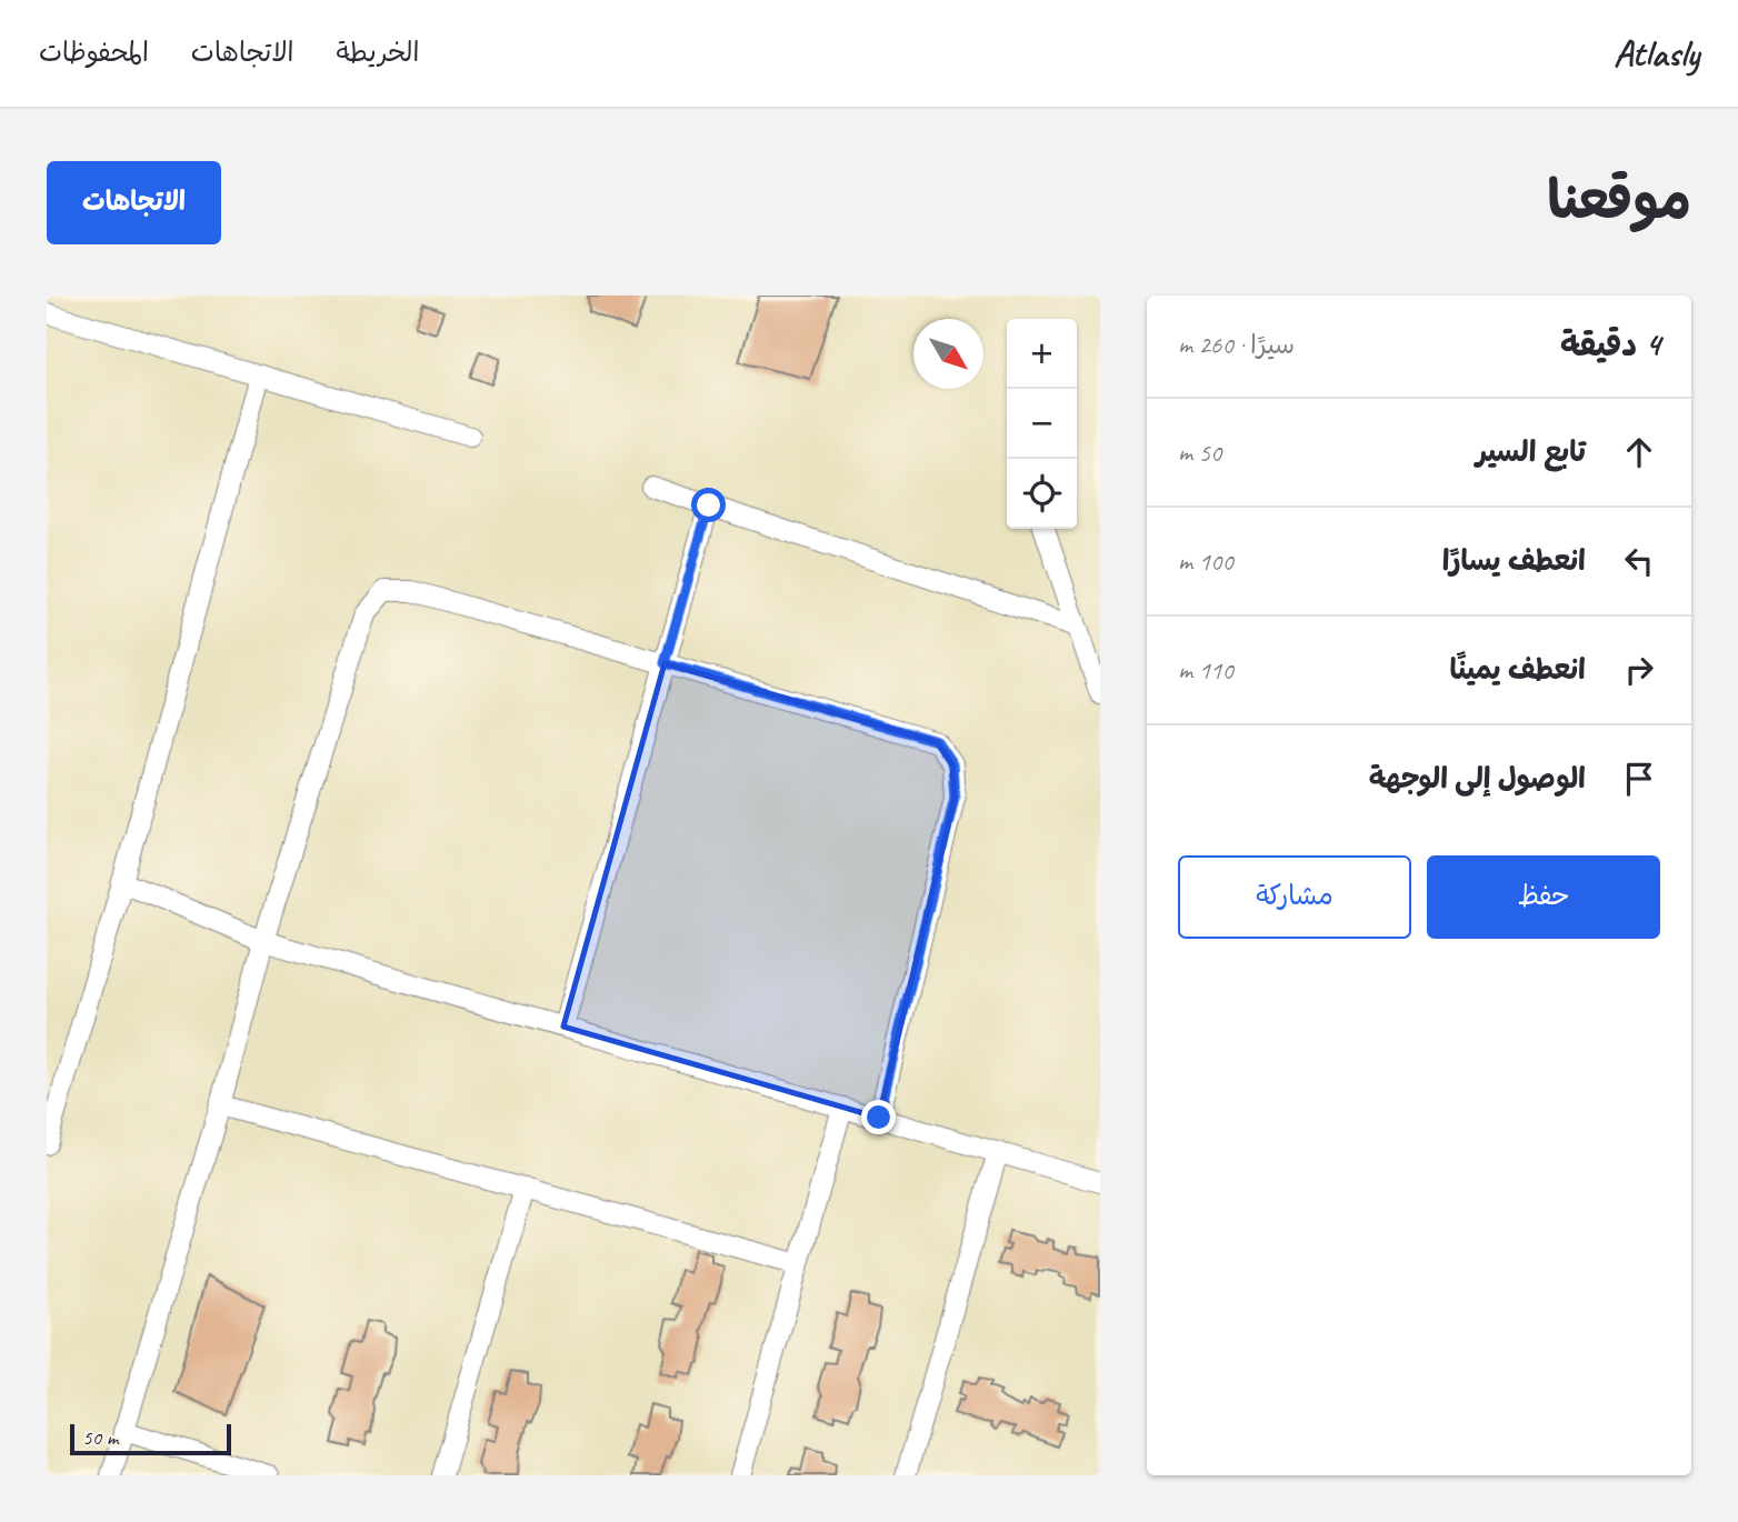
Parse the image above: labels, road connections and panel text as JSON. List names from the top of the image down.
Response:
{
  "scale_bar": "50 m",
  "north": "bottom right",
  "page": {
    "header": "Atlasly",
    "nav": ["الخريطة", "الاتجاهات", "المحفوظات"],
    "title": "موقعنا",
    "buttons": [
      "الاتجاهات",
      ["حفظ", "مشاركة"]
    ],
    "heading": ["4 دقيقة", "سيرًا · 260 m"],
    "map_buttons": ["+", "−"],
    "list": [
      ["تابع السير", "50 m"],
      ["انعطف يسارًا", "100 m"],
      ["انعطف يمينًا", "110 m"],
      "الوصول إلى الوجهة"
    ],
    "scale": "50 m"
  }
}
